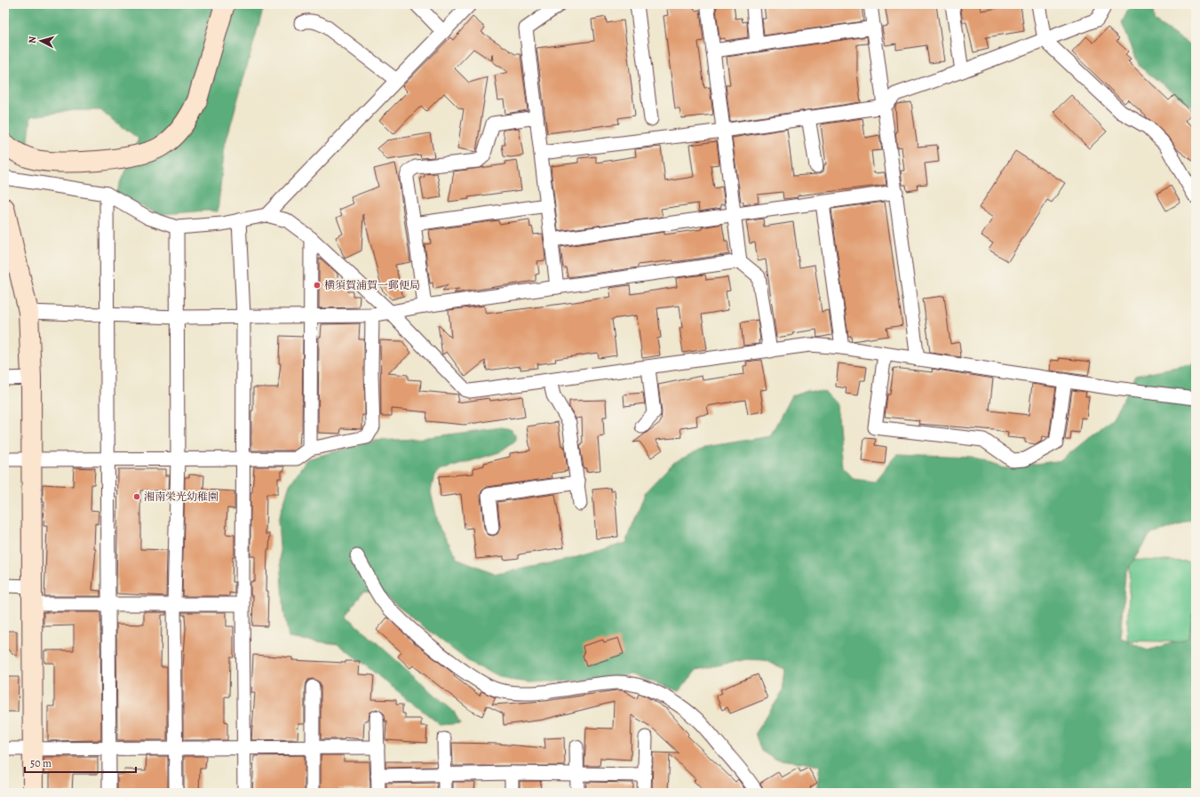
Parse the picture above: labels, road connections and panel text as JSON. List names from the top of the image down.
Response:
{
  "places": ["横須賀浦賀一郵便局", "湘南栄光幼稚園"],
  "scale_bar": "50 m",
  "north": "left"
}
